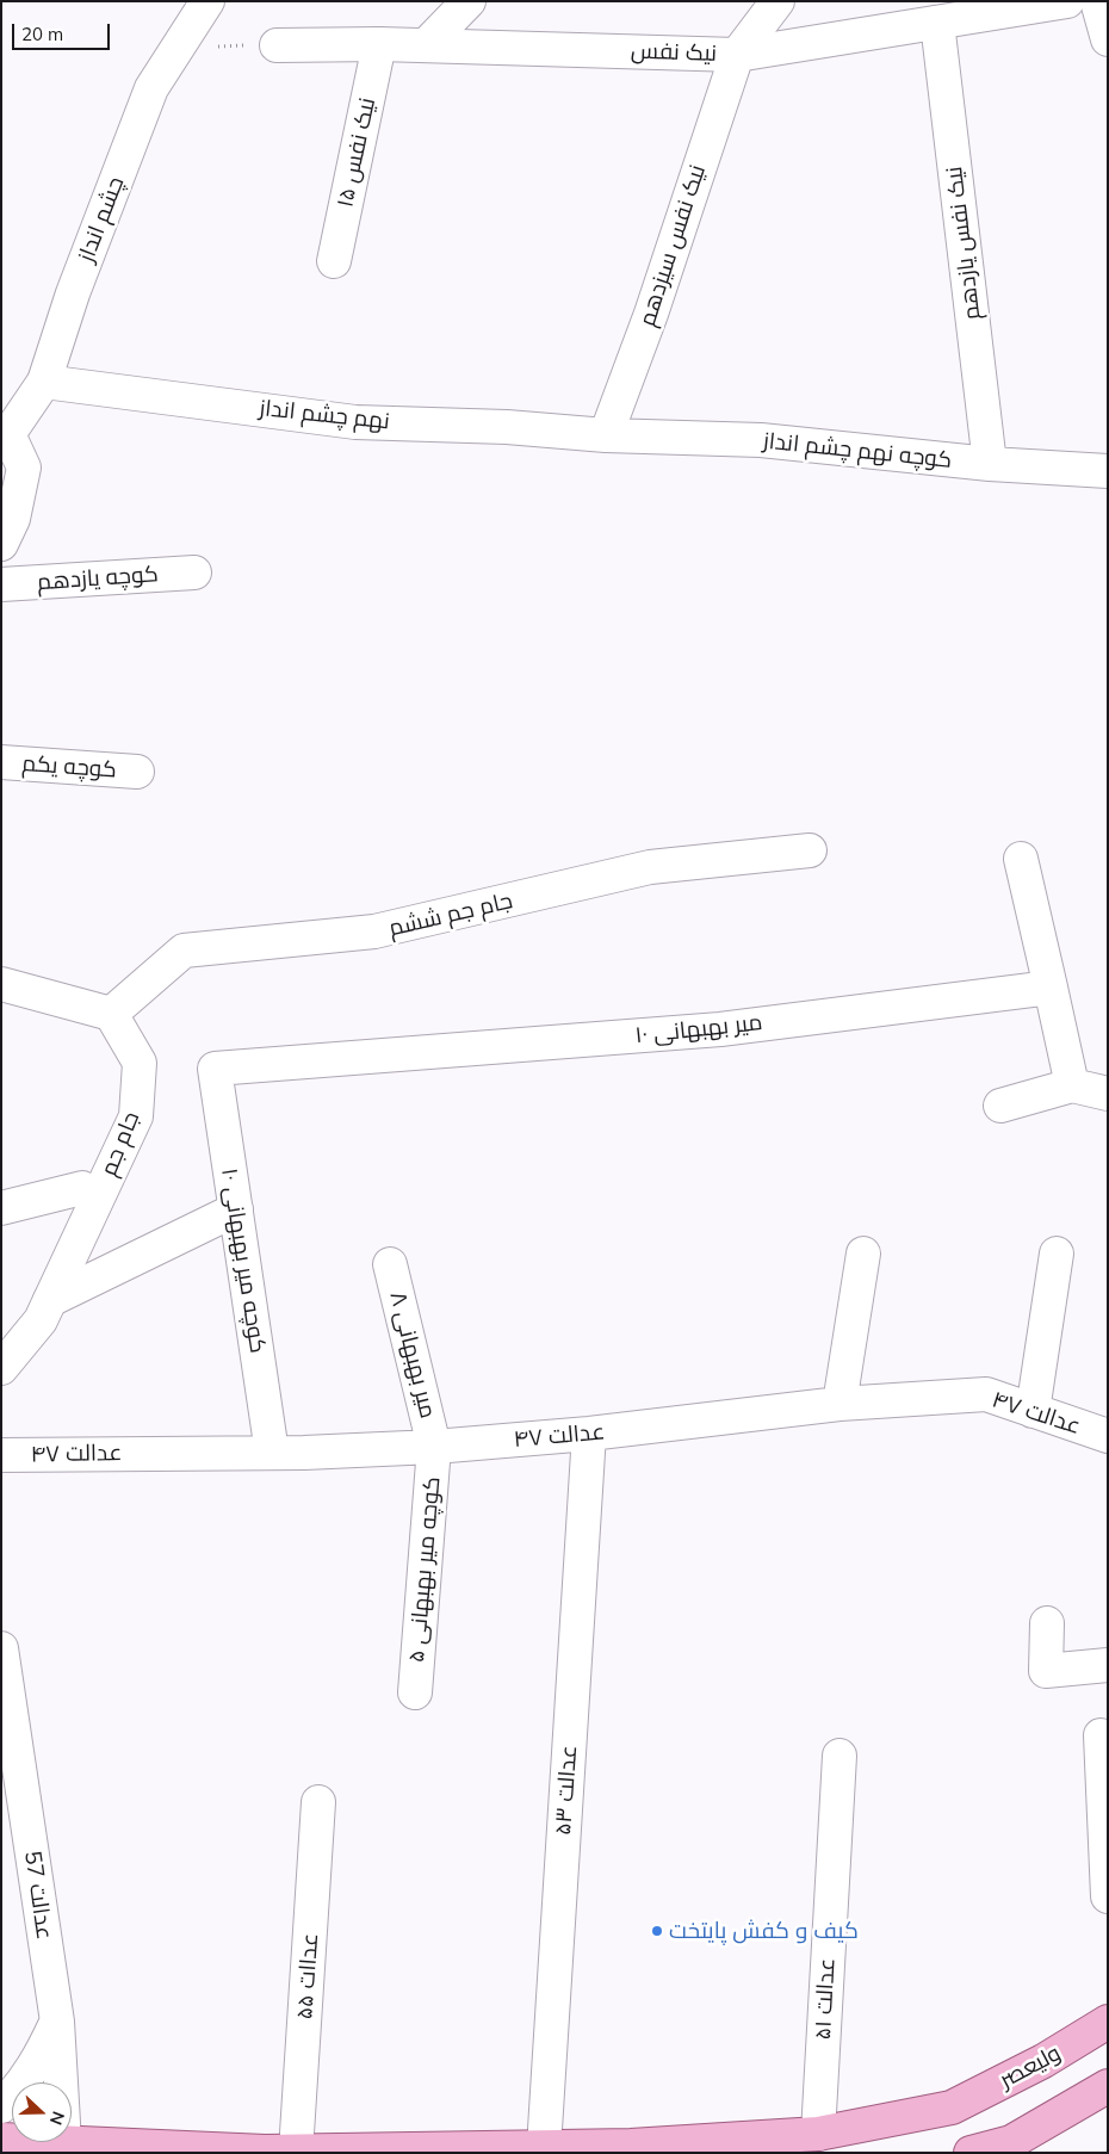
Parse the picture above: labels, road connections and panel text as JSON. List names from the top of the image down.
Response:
{
  "streets": {
    "main road": ["ولیعصر"],
    "street": [
      "نیک نفس",
      "نیک نفس ۱۵",
      "چشم انداز",
      "نیک نفس یازدهم",
      "نیک نفس سیزدهم",
      "نهم چشم انداز",
      "کوچه نهم چشم انداز",
      "کوچه یازدهم",
      "کوچه یکم",
      "جام جم ششم",
      "۱۰ میر بهبهانی",
      "جام جم",
      "کوچه میر بهبهانی ۱۰",
      "۸ میر بهبهانی",
      "عدالت ۴۷",
      "کوچه میر بهبهانی ۵",
      "عدالت ۵۳",
      "عدالت 57",
      "عداات ۵۵",
      "عدالت ۵۱"
    ]
  },
  "crossings": [
    ["نیک نفس", "نیک نفس ۱۵"],
    ["نیک نفس", "نیک نفس یازدهم"],
    ["نیک نفس", "نیک نفس سیزدهم"],
    ["چشم انداز", "نهم چشم انداز"],
    ["نیک نفس یازدهم", "کوچه نهم چشم انداز"],
    ["نیک نفس سیزدهم", "نهم چشم انداز"],
    ["نیک نفس سیزدهم", "کوچه نهم چشم انداز"],
    ["نهم چشم انداز", "کوچه نهم چشم انداز"],
    ["جام جم ششم", "جام جم"],
    ["۱۰ میر بهبهانی", "کوچه میر بهبهانی ۱۰"],
    ["کوچه میر بهبهانی ۱۰", "عدالت ۴۷"],
    ["۸ میر بهبهانی", "عدالت ۴۷"],
    ["۸ میر بهبهانی", "کوچه میر بهبهانی ۵"],
    ["عدالت ۴۷", "کوچه میر بهبهانی ۵"],
    ["عدالت ۴۷", "عدالت ۵۳"],
    ["عدالت ۵۳", "ولیعصر"],
    ["عدالت 57", "ولیعصر"],
    ["عداات ۵۵", "ولیعصر"],
    ["عدالت ۵۱", "ولیعصر"]
  ],
  "places": ["کیف و کفش پایتخت"],
  "scale_bar": "20 m",
  "north": "right"
}
